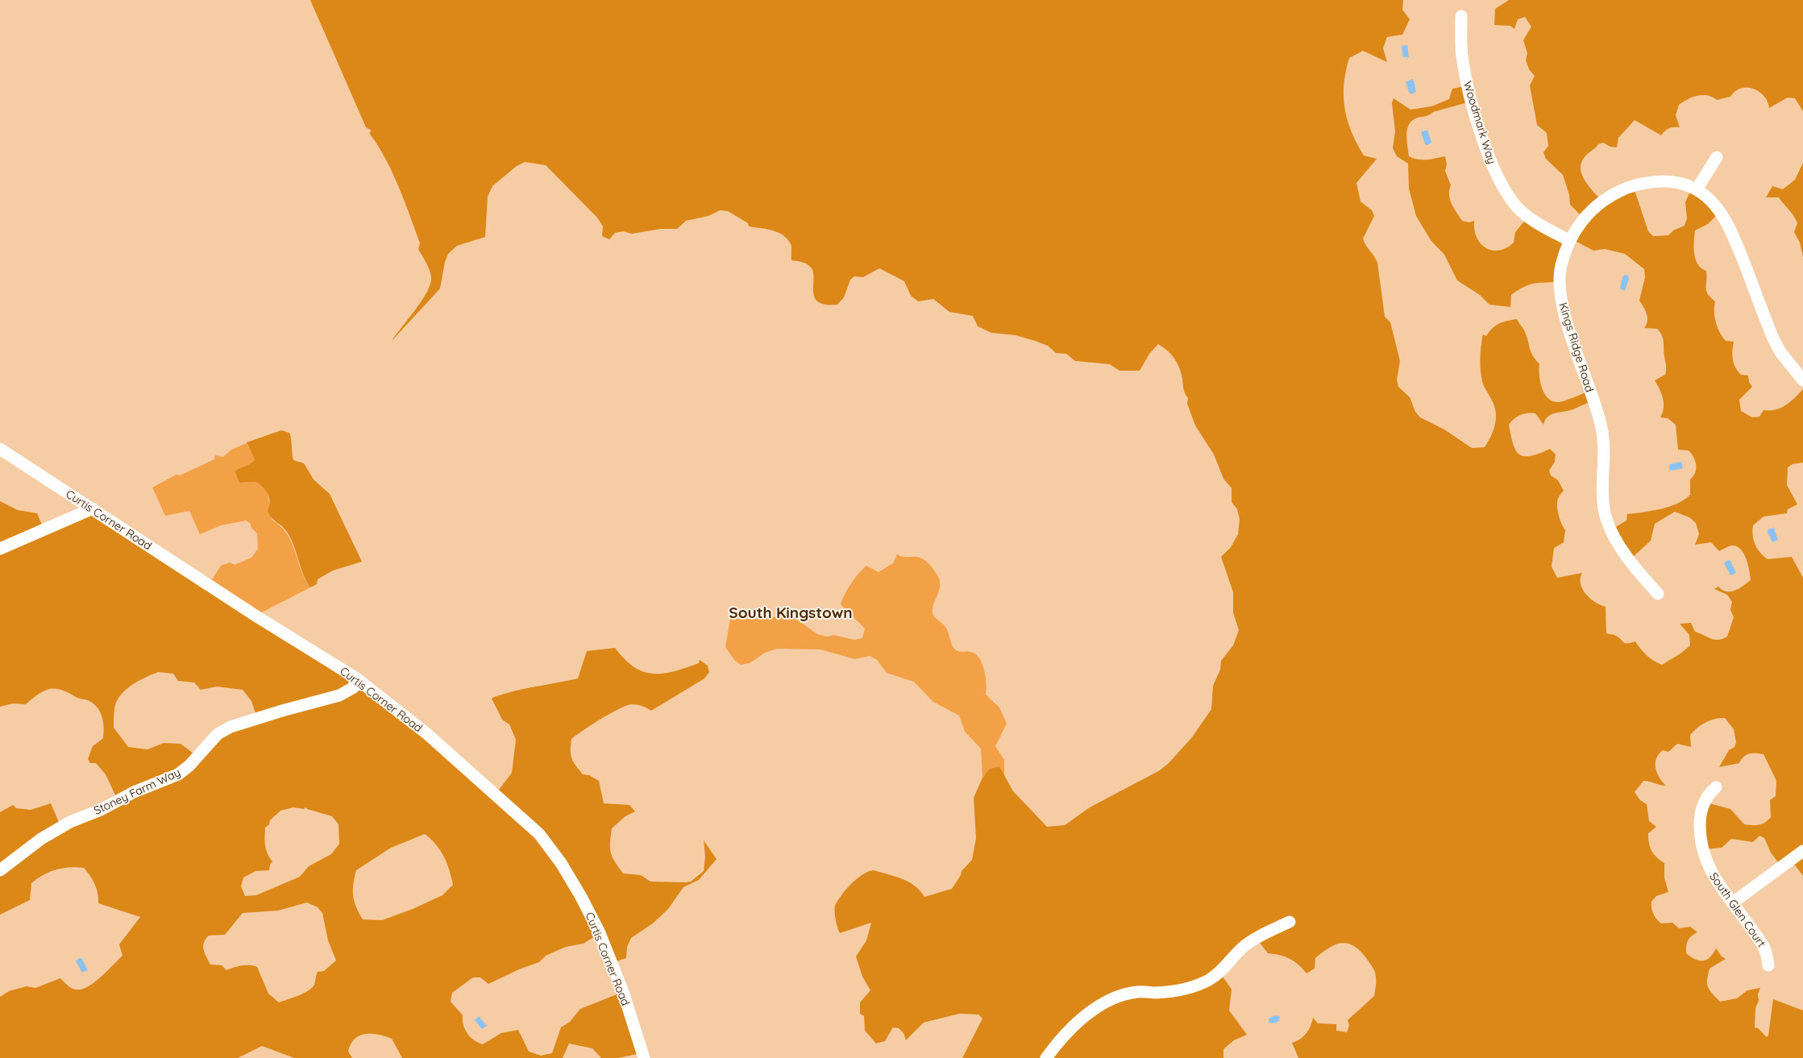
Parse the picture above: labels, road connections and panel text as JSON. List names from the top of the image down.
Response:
{
  "streets": {
    "street": [
      "Woodmark Way",
      "Kings Ridge Road",
      "Curtis Corner Road",
      "Stoney Farm Way",
      "South Glen Court"
    ]
  },
  "crossings": [
    ["Woodmark Way", "Kings Ridge Road"],
    ["Curtis Corner Road", "Stoney Farm Way"]
  ],
  "districts": ["South Kingstown"]
}
